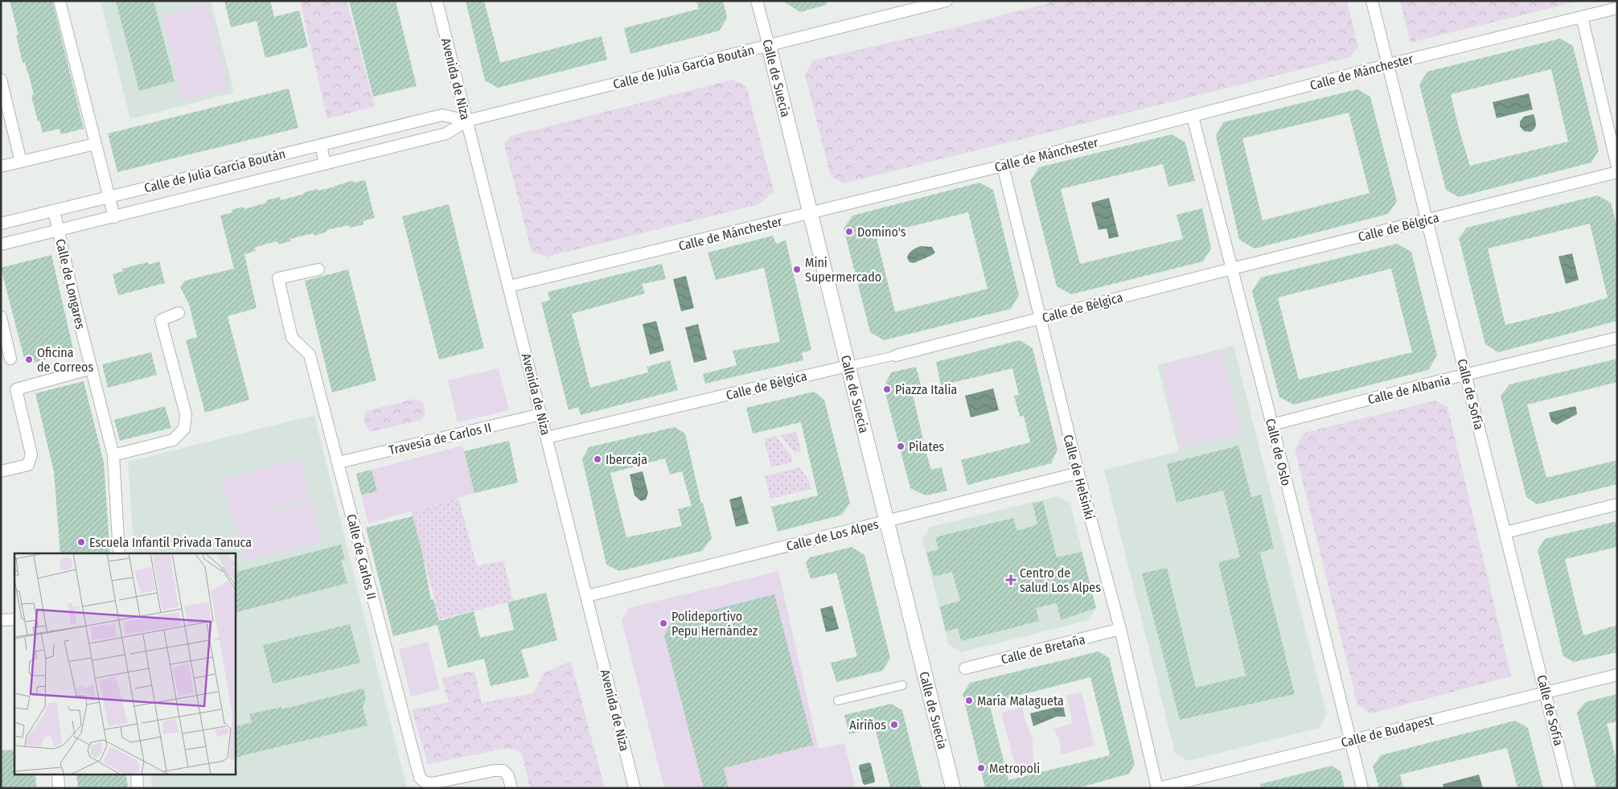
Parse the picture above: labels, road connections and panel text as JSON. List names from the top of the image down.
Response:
{
  "streets": {
    "street": [
      "Calle de Julia García Boután",
      "Calle de Mánchester",
      "Calle de Suecia",
      "Avenida de Niza",
      "Calle de Bélgica",
      "Calle de Longares",
      "Calle de Albania",
      "Calle de Sofía",
      "Travesía de Carlos II",
      "Calle de Oslo",
      "Calle de Helsinki",
      "Calle de Los Alpes",
      "Calle de Carlos II",
      "Calle de Bretaña",
      "Calle de Budapest"
    ]
  },
  "crossings": [
    ["Calle de Julia García Boután", "Calle de Suecia"],
    ["Calle de Julia García Boután", "Avenida de Niza"],
    ["Calle de Julia García Boután", "Calle de Longares"],
    ["Calle de Mánchester", "Calle de Suecia"],
    ["Calle de Mánchester", "Avenida de Niza"],
    ["Calle de Mánchester", "Calle de Sofía"],
    ["Calle de Mánchester", "Calle de Oslo"],
    ["Calle de Mánchester", "Calle de Helsinki"],
    ["Calle de Suecia", "Calle de Bélgica"],
    ["Calle de Suecia", "Calle de Los Alpes"],
    ["Avenida de Niza", "Calle de Bélgica"],
    ["Avenida de Niza", "Travesía de Carlos II"],
    ["Avenida de Niza", "Calle de Los Alpes"],
    ["Calle de Bélgica", "Calle de Sofía"],
    ["Calle de Bélgica", "Calle de Oslo"],
    ["Calle de Bélgica", "Calle de Helsinki"],
    ["Calle de Albania", "Calle de Sofía"],
    ["Calle de Albania", "Calle de Oslo"],
    ["Calle de Sofía", "Calle de Budapest"],
    ["Travesía de Carlos II", "Calle de Carlos II"],
    ["Calle de Oslo", "Calle de Budapest"],
    ["Calle de Helsinki", "Calle de Los Alpes"],
    ["Calle de Helsinki", "Calle de Bretaña"],
    ["Calle de Helsinki", "Calle de Budapest"]
  ],
  "places": {
    "other": [
      "Domino's",
      "Mini Supermercado",
      "Oficina de Correos",
      "Piazza Italia",
      "Pilates",
      "Ibercaja",
      "Escuela Infantil Privada Tanuca",
      "Polideportivo Pepu Hernández",
      "María Malagueta",
      "Airiños",
      "Metropoli"
    ],
    "health": ["Centro de salud Los Alpes"]
  }
}
